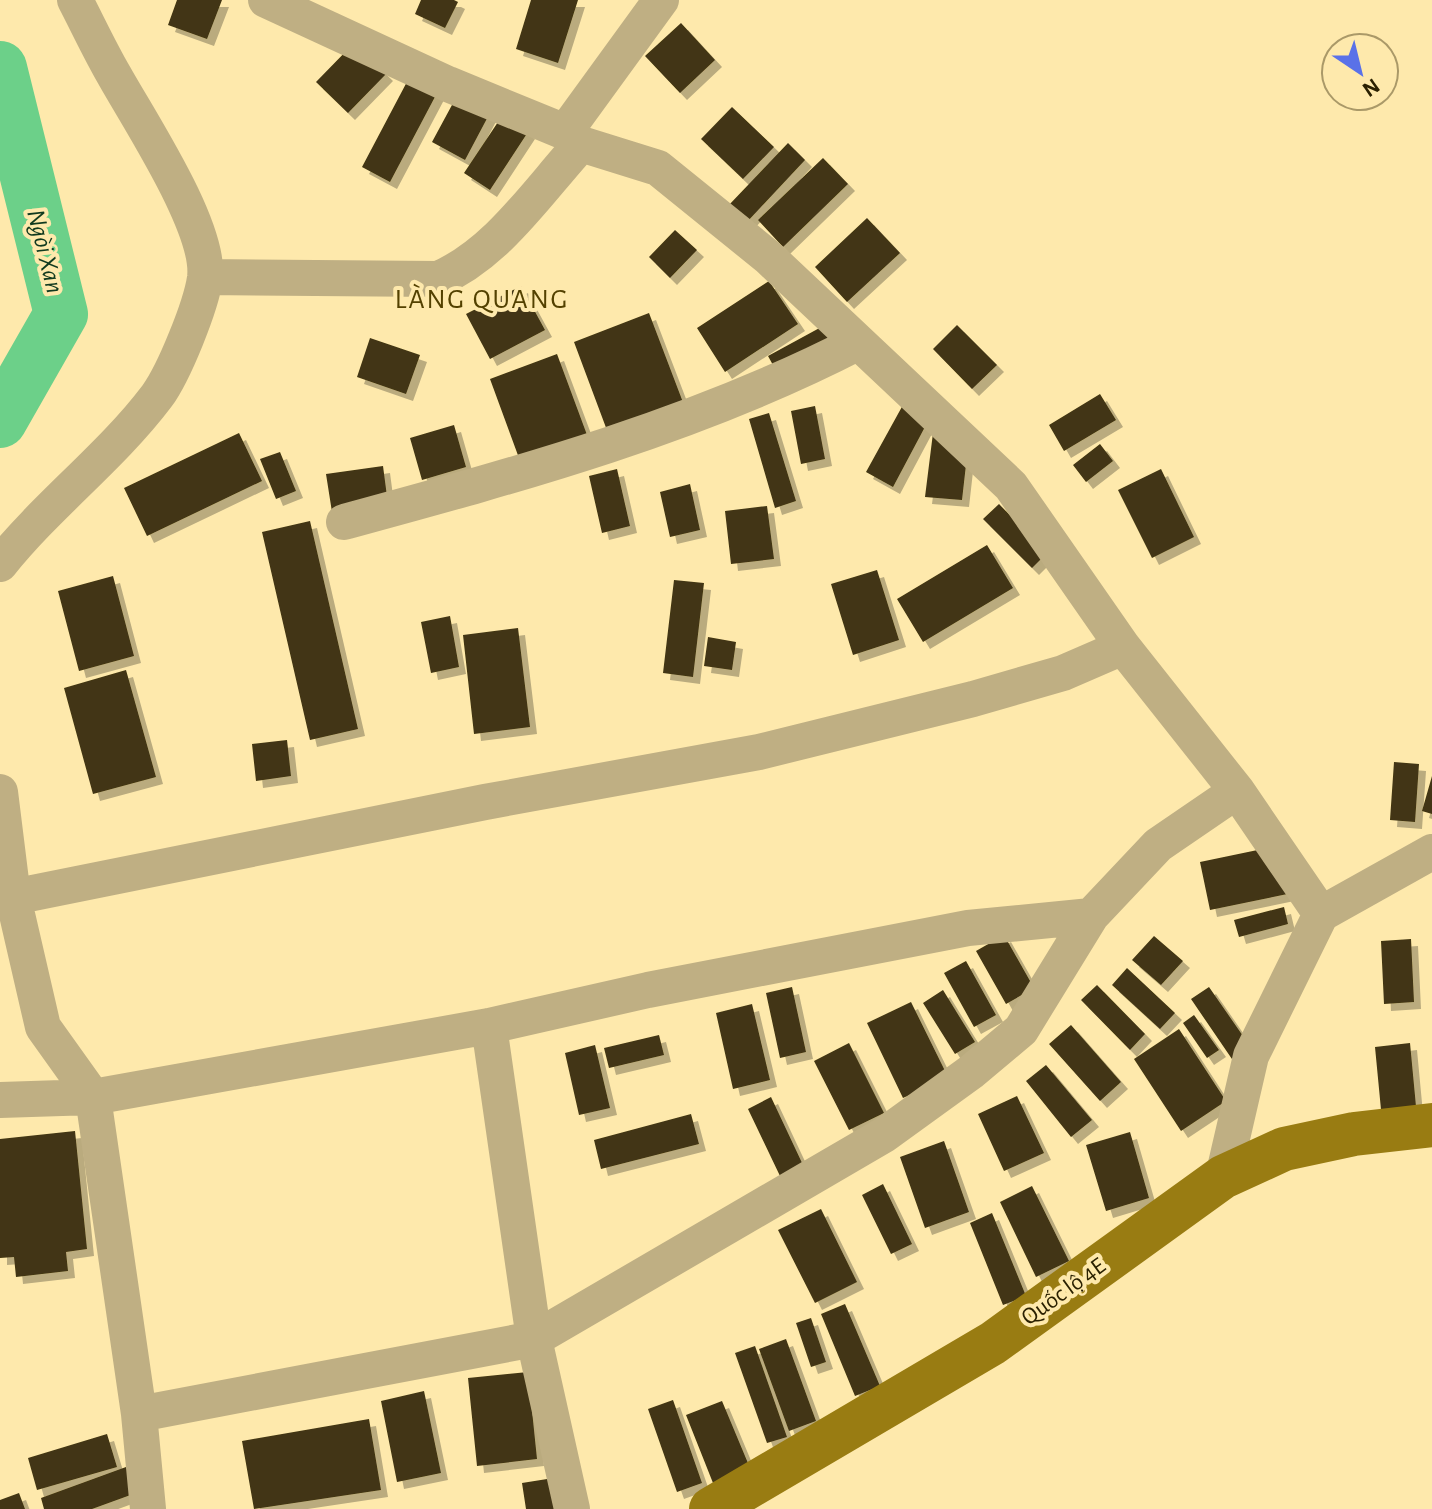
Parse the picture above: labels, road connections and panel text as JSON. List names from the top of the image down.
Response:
{
  "streets": {
    "main road": ["Quốc lộ 4E"]
  },
  "districts": ["LÀNG QUANG"],
  "water": ["Ngòi Xan"],
  "north": "bottom right"
}
